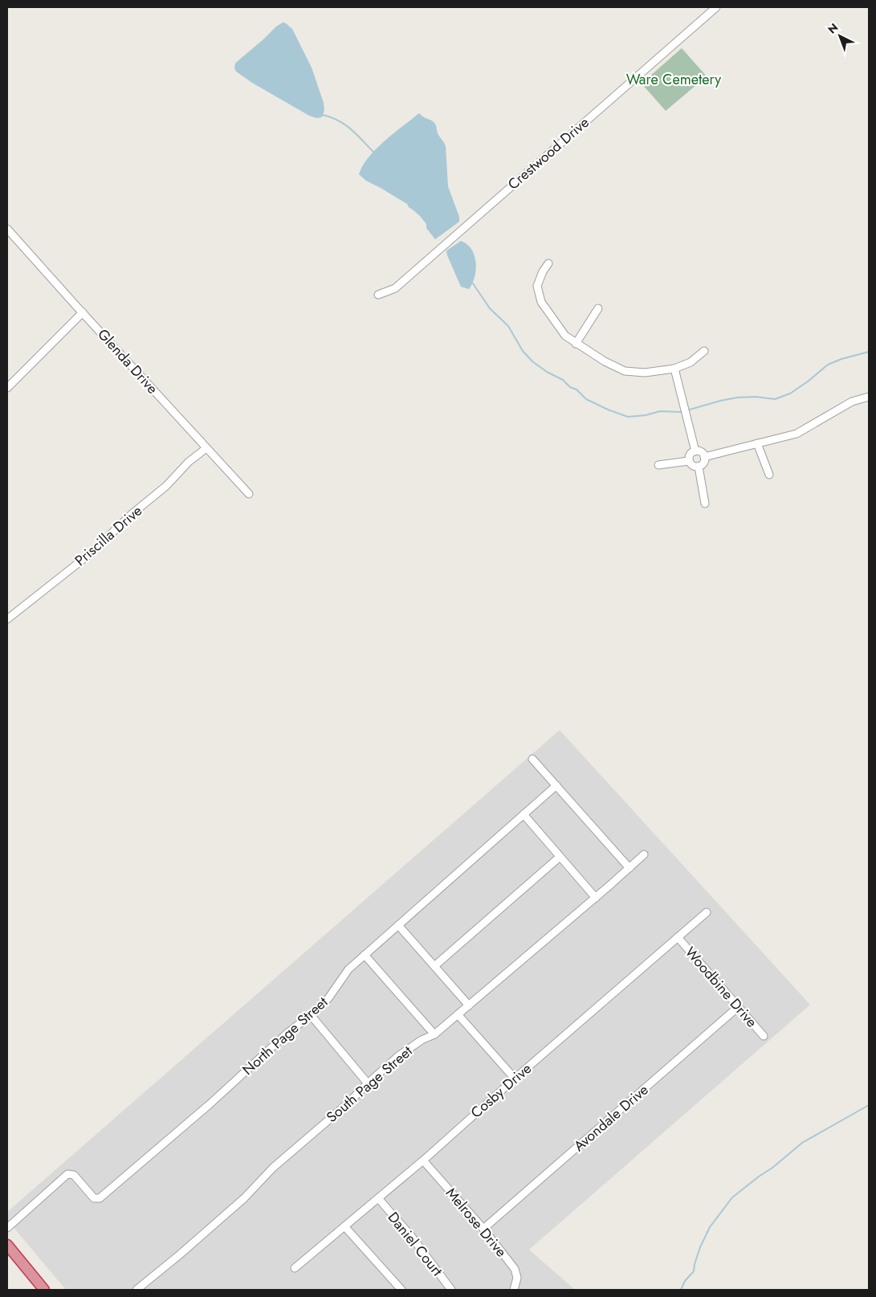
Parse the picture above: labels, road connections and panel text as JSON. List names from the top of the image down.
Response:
{
  "streets": {
    "street": [
      "Crestwood Drive",
      "Glenda Drive",
      "Priscilla Drive",
      "Woodbine Drive",
      "North Page Street",
      "South Page Street",
      "Cosby Drive",
      "Avondale Drive",
      "Melrose Drive",
      "Daniel Court"
    ]
  },
  "crossings": [
    ["Glenda Drive", "Priscilla Drive"],
    ["Woodbine Drive", "Cosby Drive"],
    ["Woodbine Drive", "Avondale Drive"],
    ["Cosby Drive", "Melrose Drive"],
    ["Cosby Drive", "Daniel Court"],
    ["Avondale Drive", "Melrose Drive"]
  ],
  "parks": ["Ware Cemetery"],
  "north": "top left"
}
